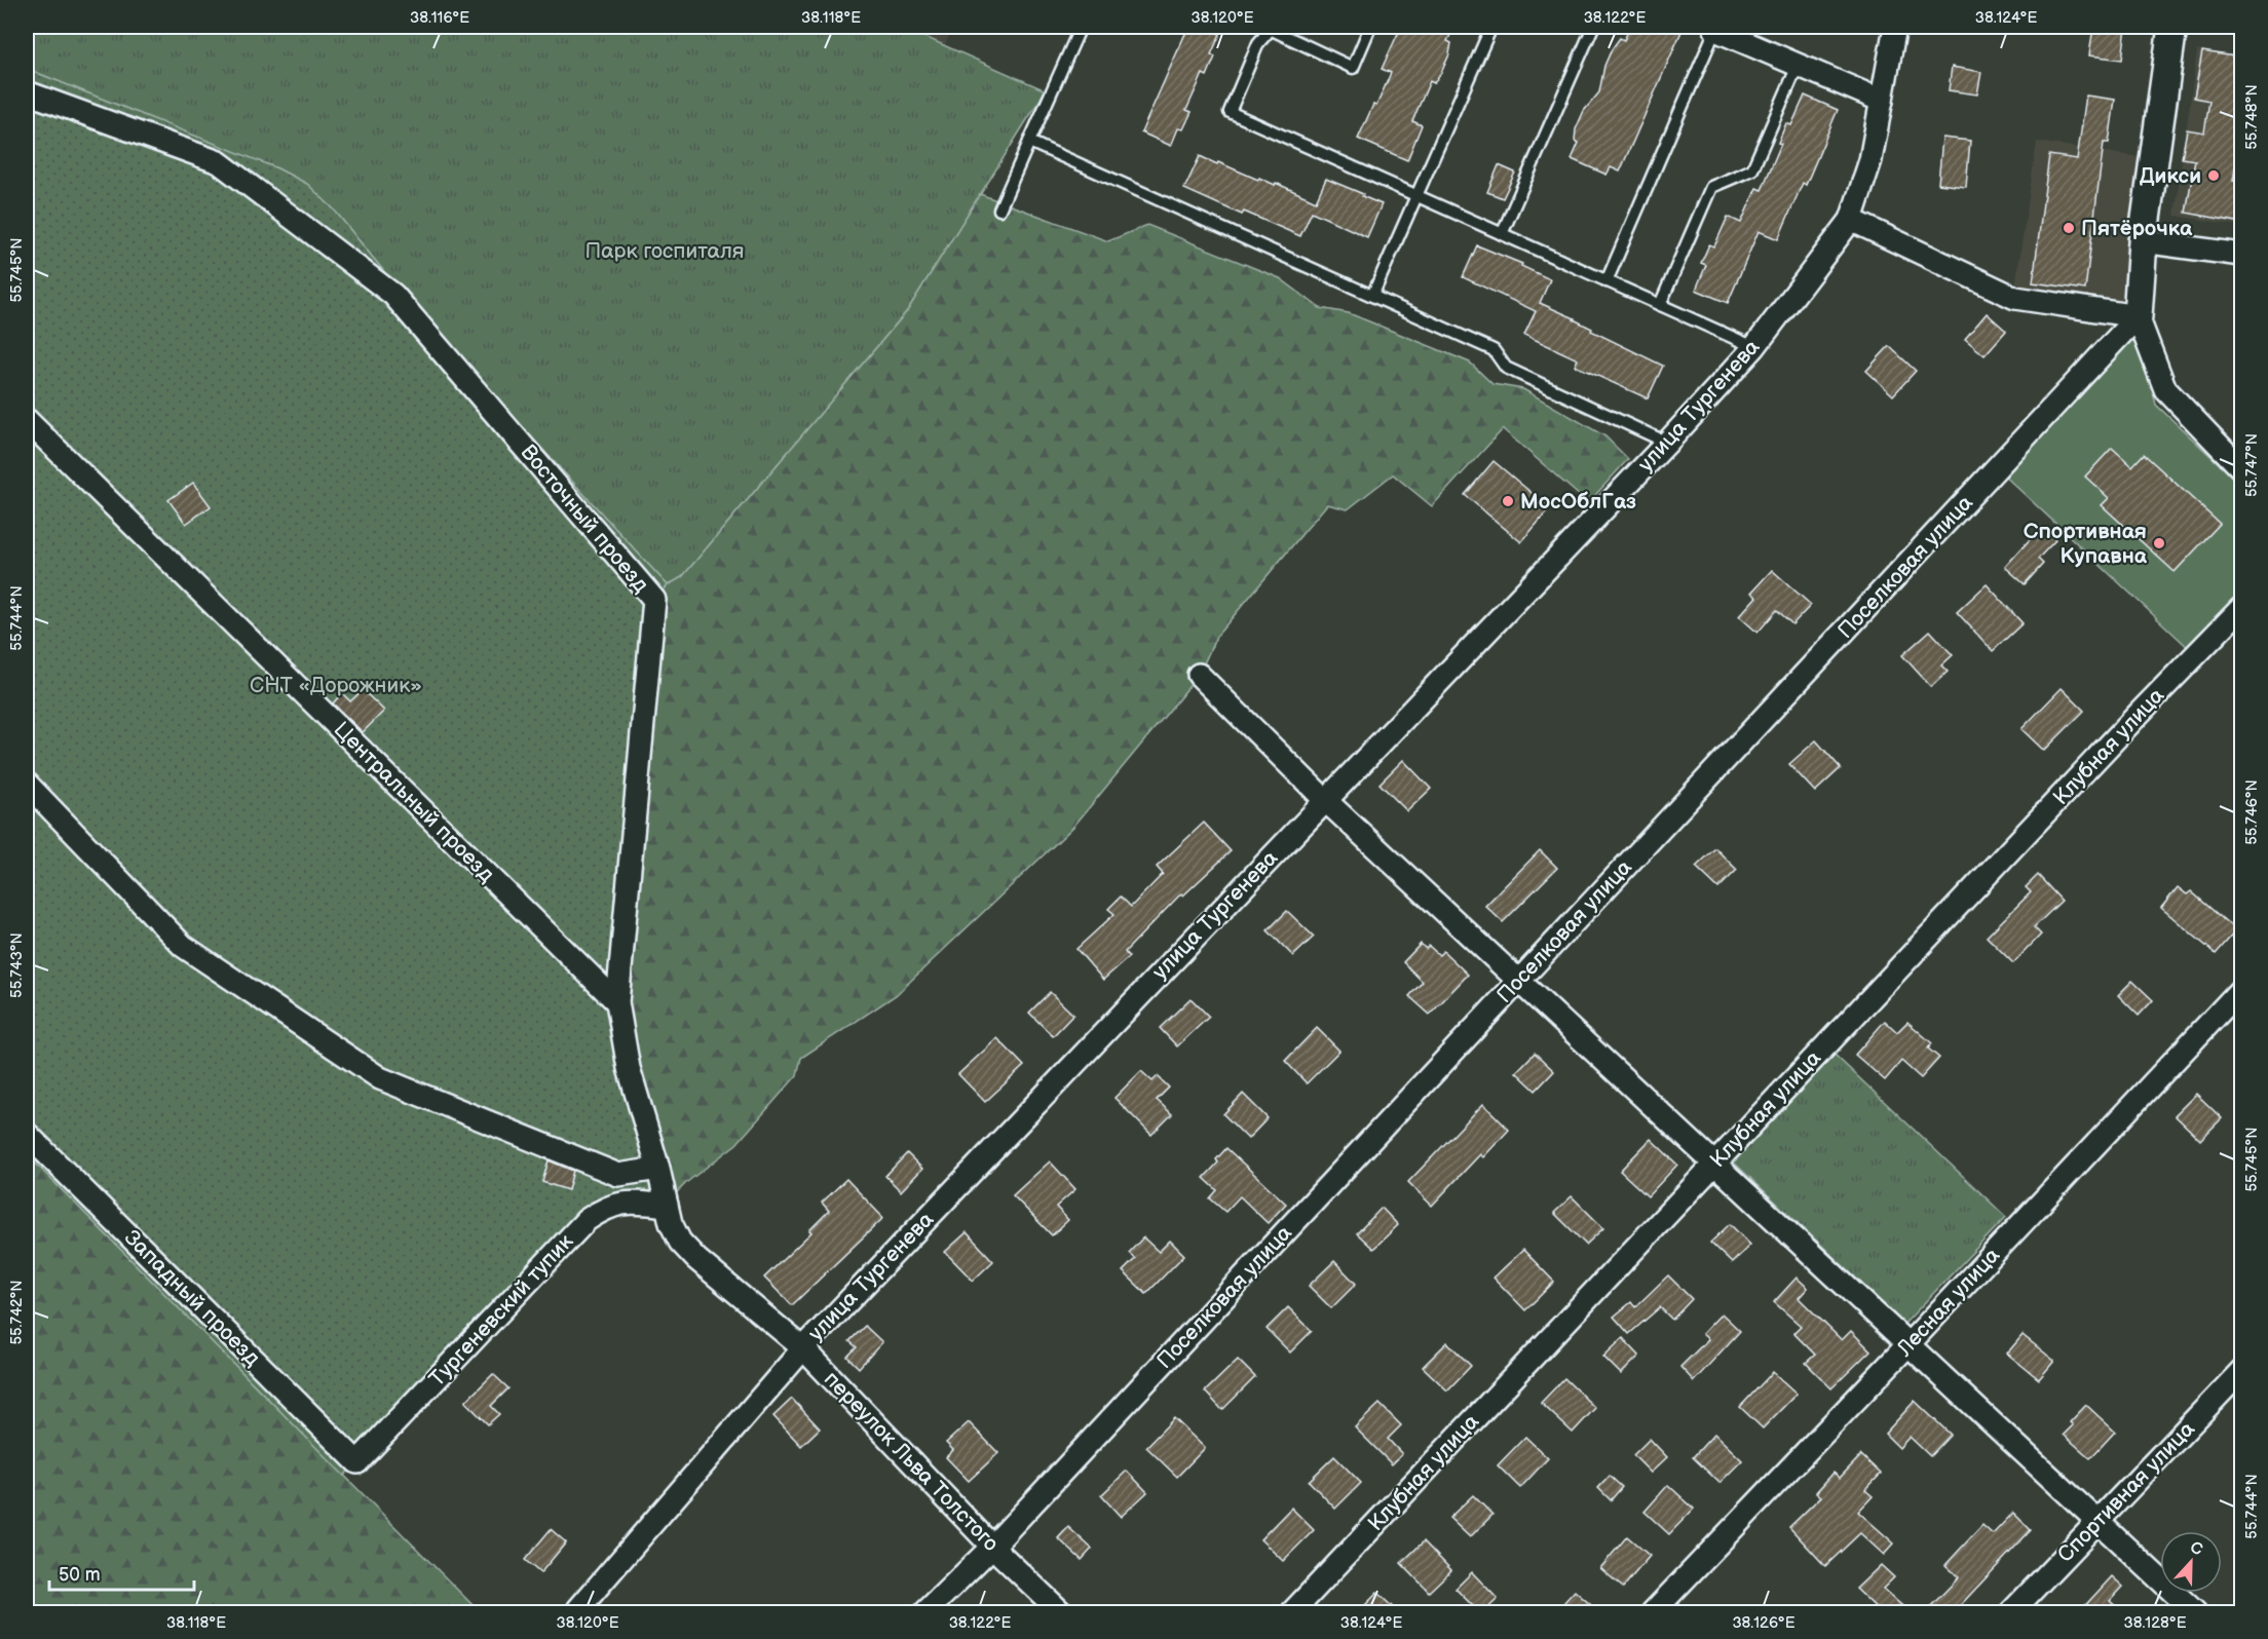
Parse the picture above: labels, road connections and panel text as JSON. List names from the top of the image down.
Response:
{
  "streets": {
    "street": [
      "улица Тургенева",
      "Восточный проезд",
      "Поселковая улица",
      "Клубная улица",
      "Центральный проезд",
      "Западный проезд",
      "Лесная улица",
      "Тургеневский тупик",
      "переулок Льва Толстого",
      "Спортивная улица"
    ]
  },
  "crossings": [
    ["улица Тургенева", "переулок Льва Толстого"],
    ["Восточный проезд", "Центральный проезд"],
    ["Восточный проезд", "Тургеневский тупик"],
    ["Восточный проезд", "переулок Льва Толстого"],
    ["Поселковая улица", "переулок Льва Толстого"],
    ["Западный проезд", "Тургеневский тупик"],
    ["Тургеневский тупик", "переулок Льва Толстого"]
  ],
  "parks": ["Парк госпиталя", "СНТ «Дорожник»"],
  "places": [
    "Дикси",
    "Пятёрочка",
    "МосОблГаз",
    "Спортивная Купавна"
  ],
  "scale_bar": "50 m",
  "north": "top",
  "coordinates": [
    "38.116°E",
    "38.118°E",
    "38.120°E",
    "38.122°E",
    "38.124°E",
    "55.748°N",
    "55.745°N",
    "55.747°N",
    "55.744°N",
    "55.746°N",
    "55.743°N",
    "55.742°N",
    "38.126°E",
    "38.128°E"
  ]
}
